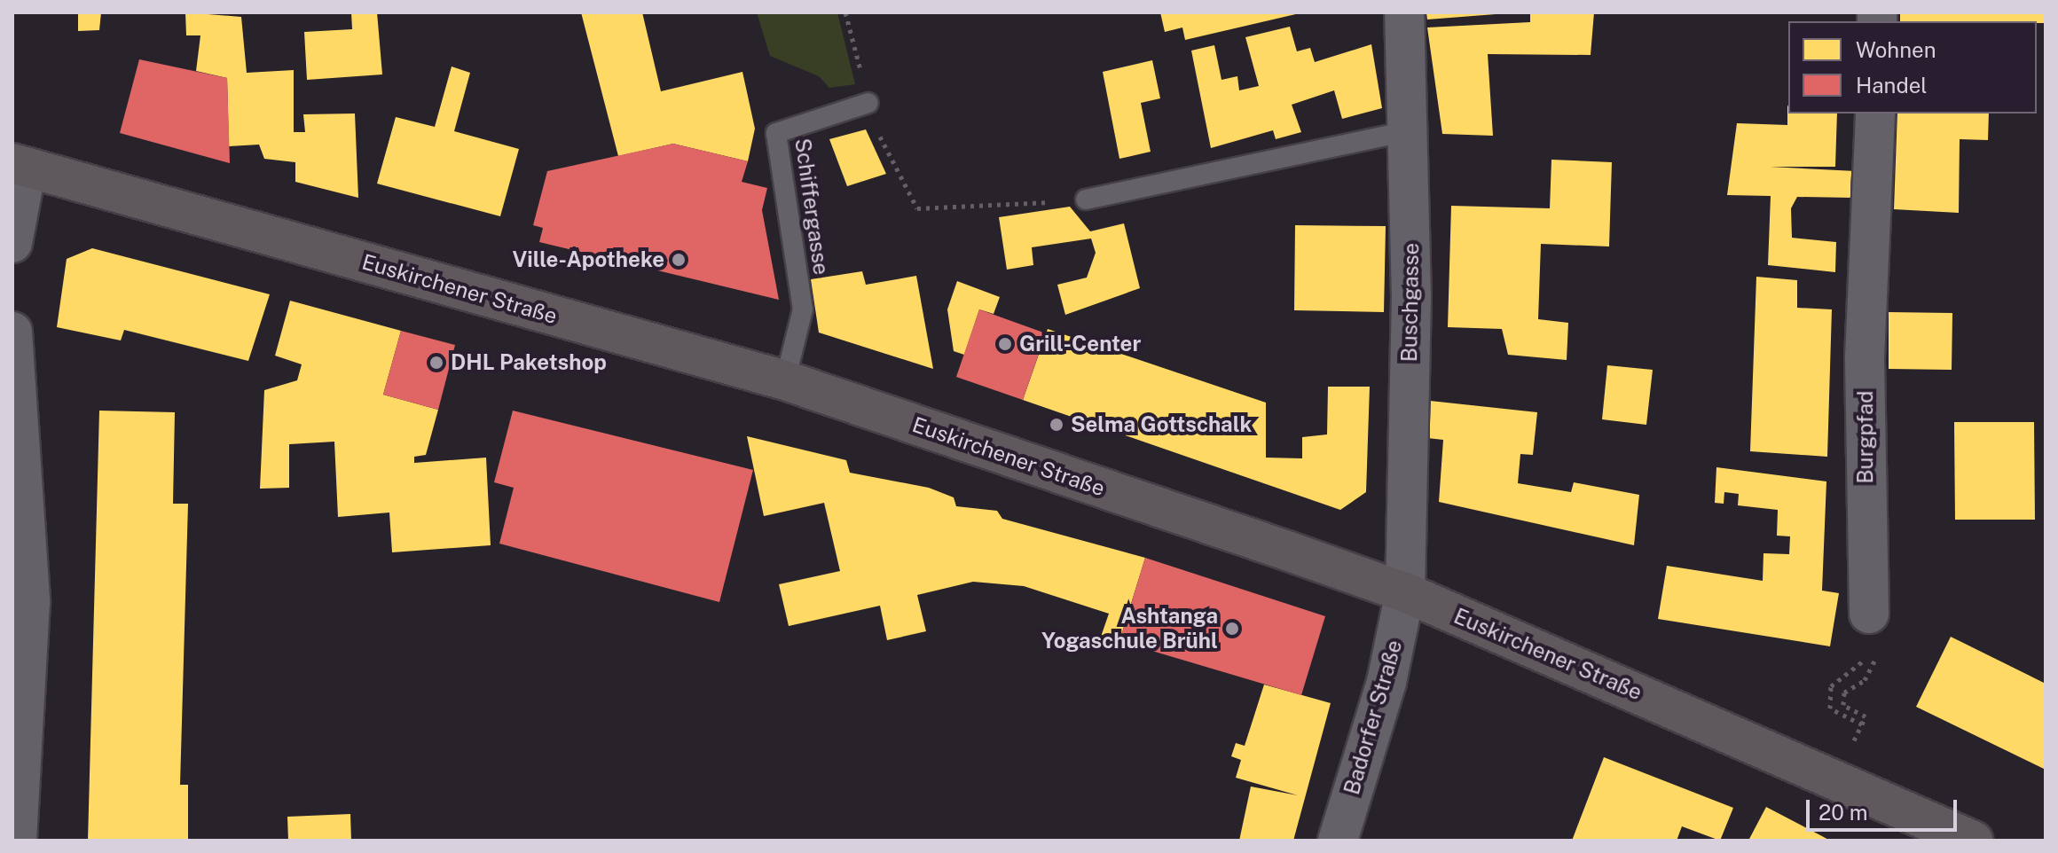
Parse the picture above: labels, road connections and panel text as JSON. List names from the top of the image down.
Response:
{
  "streets": {
    "main road": ["Euskirchener Straße"],
    "street": ["Buschgasse", "Burgpfad", "Badorfer Straße"],
    "lane": ["Schiffergasse"]
  },
  "crossings": [
    ["Schiffergasse", "Euskirchener Straße"],
    ["Euskirchener Straße", "Buschgasse"],
    ["Euskirchener Straße", "Badorfer Straße"],
    ["Buschgasse", "Badorfer Straße"]
  ],
  "places": [
    "Ville-Apotheke",
    "Grill-Center",
    "DHL Paketshop",
    "Selma Gottschalk",
    "Ashtanga Yogaschule Brühl"
  ],
  "legend": ["Wohnen", "Handel"],
  "scale_bar": "20 m"
}
